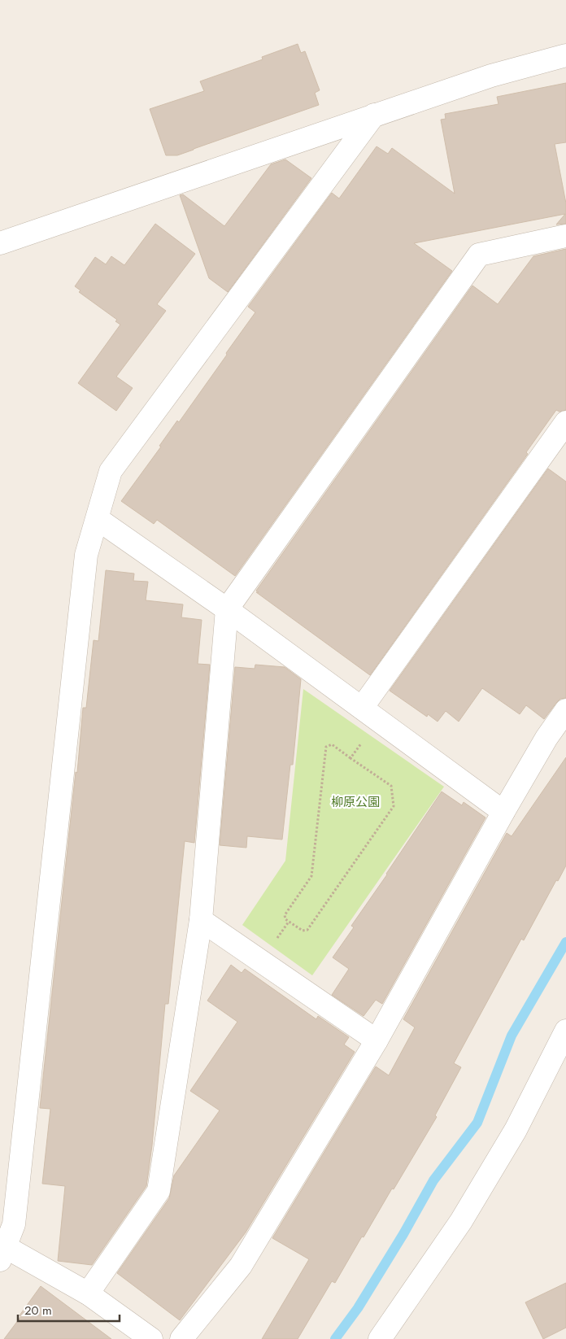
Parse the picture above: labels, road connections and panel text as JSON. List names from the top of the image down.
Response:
{
  "parks": ["柳原公園"],
  "scale_bar": "20 m"
}
